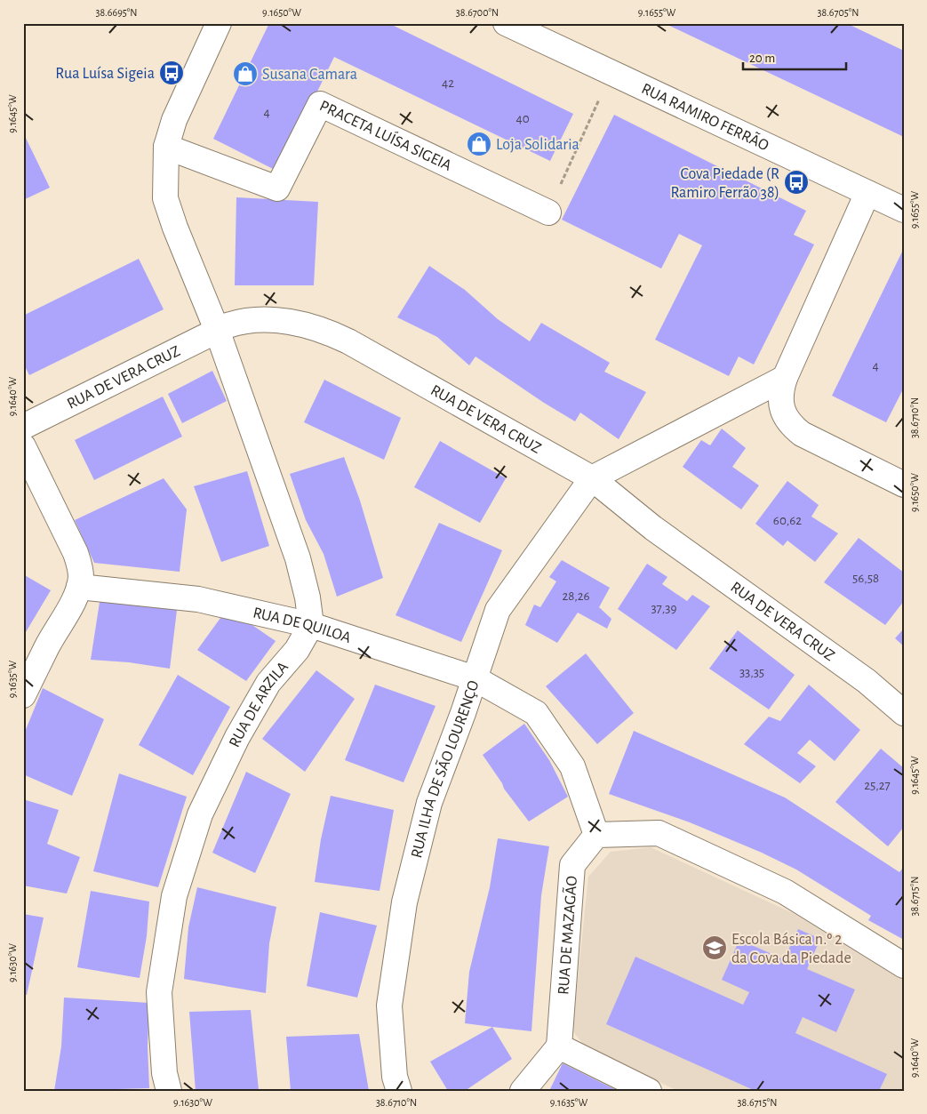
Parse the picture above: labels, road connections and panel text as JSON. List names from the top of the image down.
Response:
{
  "streets": {
    "street": [
      "RUA RAMIRO FERRÃO",
      "PRACETA LUÍSA SIGEIA",
      "RUA DE VERA CRUZ",
      "RUA DE QUILOA",
      "RUA DE ARZILA",
      "RUA ILHA DE SÃO LOURENÇO",
      "RUA DE MAZAGÃO"
    ]
  },
  "crossings": [
    ["RUA DE VERA CRUZ", "RUA ILHA DE SÃO LOURENÇO"],
    ["RUA DE QUILOA", "RUA DE ARZILA"],
    ["RUA DE QUILOA", "RUA ILHA DE SÃO LOURENÇO"],
    ["RUA DE QUILOA", "RUA DE MAZAGÃO"]
  ],
  "places": {
    "bus stop": ["Rua Luísa Sigeia", "Cova Piedade (R Ramiro Ferrão 38)"],
    "shop": ["Susana Camara", "Loja Solidaria"],
    "school or university": ["Escola Básica n.º 2 da Cova da Piedade"]
  },
  "house_numbers": [
    "42",
    "4",
    "40",
    "4",
    "60,62",
    "56,58",
    "28,26",
    "37,39",
    "33,35",
    "25,27"
  ],
  "scale_bar": "20 m",
  "coordinates": [
    "38.6695°N",
    "9.1650°W",
    "38.6700°N",
    "9.1655°W",
    "38.6705°N",
    "9.1645°W",
    "9.1640°W",
    "38.6710°N",
    "9.1635°W",
    "38.6715°N",
    "9.1630°W"
  ]
}
